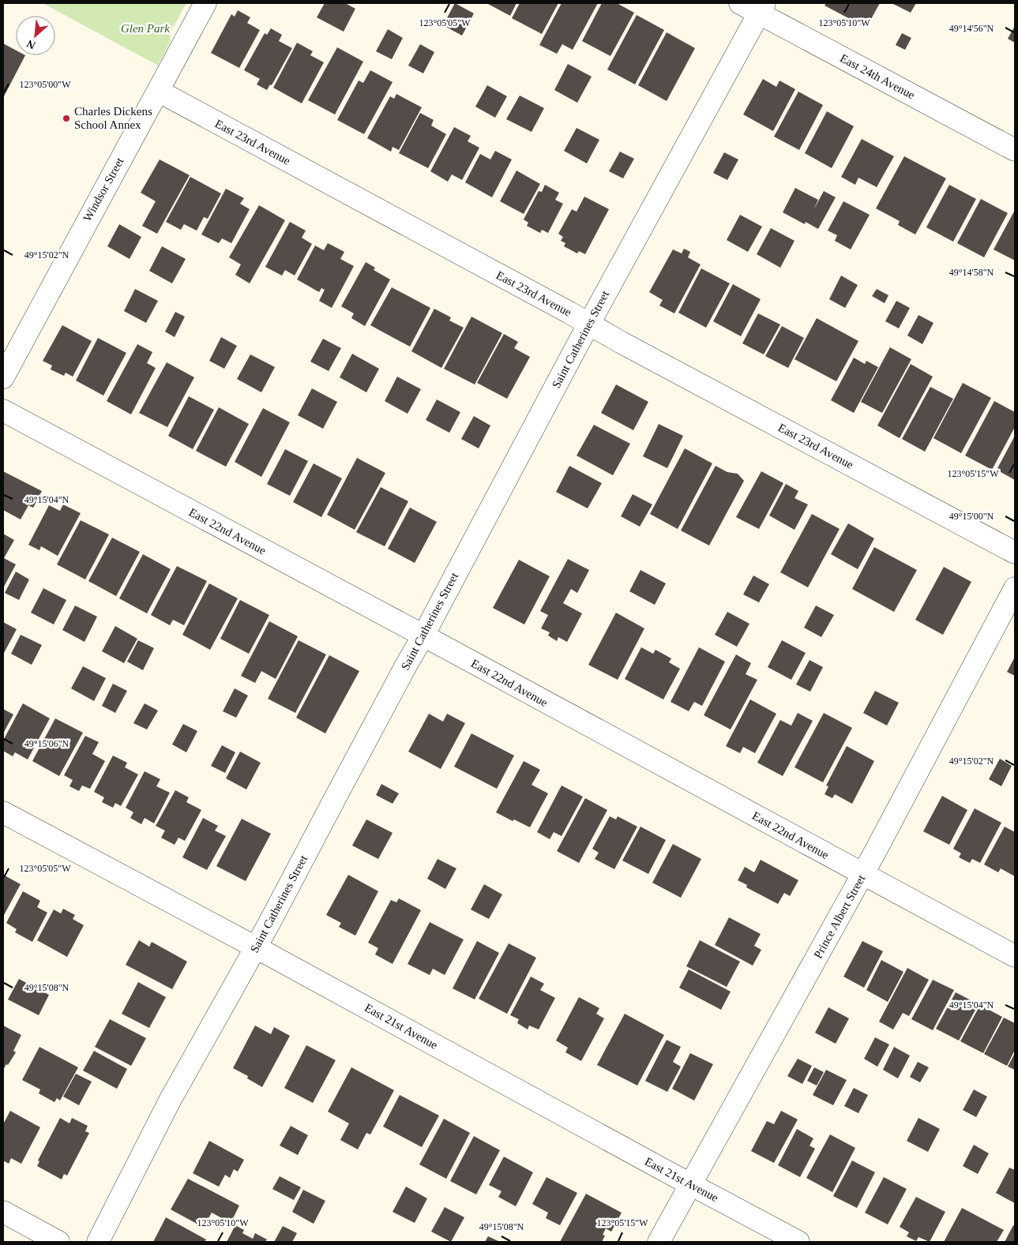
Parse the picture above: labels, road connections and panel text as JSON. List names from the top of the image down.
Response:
{
  "streets": {
    "street": [
      "East 24th Avenue",
      "East 23rd Avenue",
      "Windsor Street",
      "Saint Catherines Street",
      "East 22nd Avenue",
      "Prince Albert Street",
      "East 21st Avenue"
    ]
  },
  "crossings": [
    ["East 24th Avenue", "Saint Catherines Street"],
    ["East 23rd Avenue", "Windsor Street"],
    ["East 23rd Avenue", "Saint Catherines Street"],
    ["Saint Catherines Street", "East 22nd Avenue"],
    ["Saint Catherines Street", "East 21st Avenue"],
    ["East 22nd Avenue", "Prince Albert Street"],
    ["Prince Albert Street", "East 21st Avenue"]
  ],
  "parks": ["Glen Park"],
  "places": ["Charles Dickens School Annex"],
  "north": "bottom left",
  "coordinates": [
    "123°05'05\"W",
    "123°05'10\"W",
    "49°14'56\"N",
    "123°05'00\"W",
    "49°15'02\"N",
    "49°14'58\"N",
    "123°05'15\"W",
    "49°15'04\"N",
    "49°15'00\"N",
    "49°15'06\"N",
    "49°15'08\"N"
  ]
}
